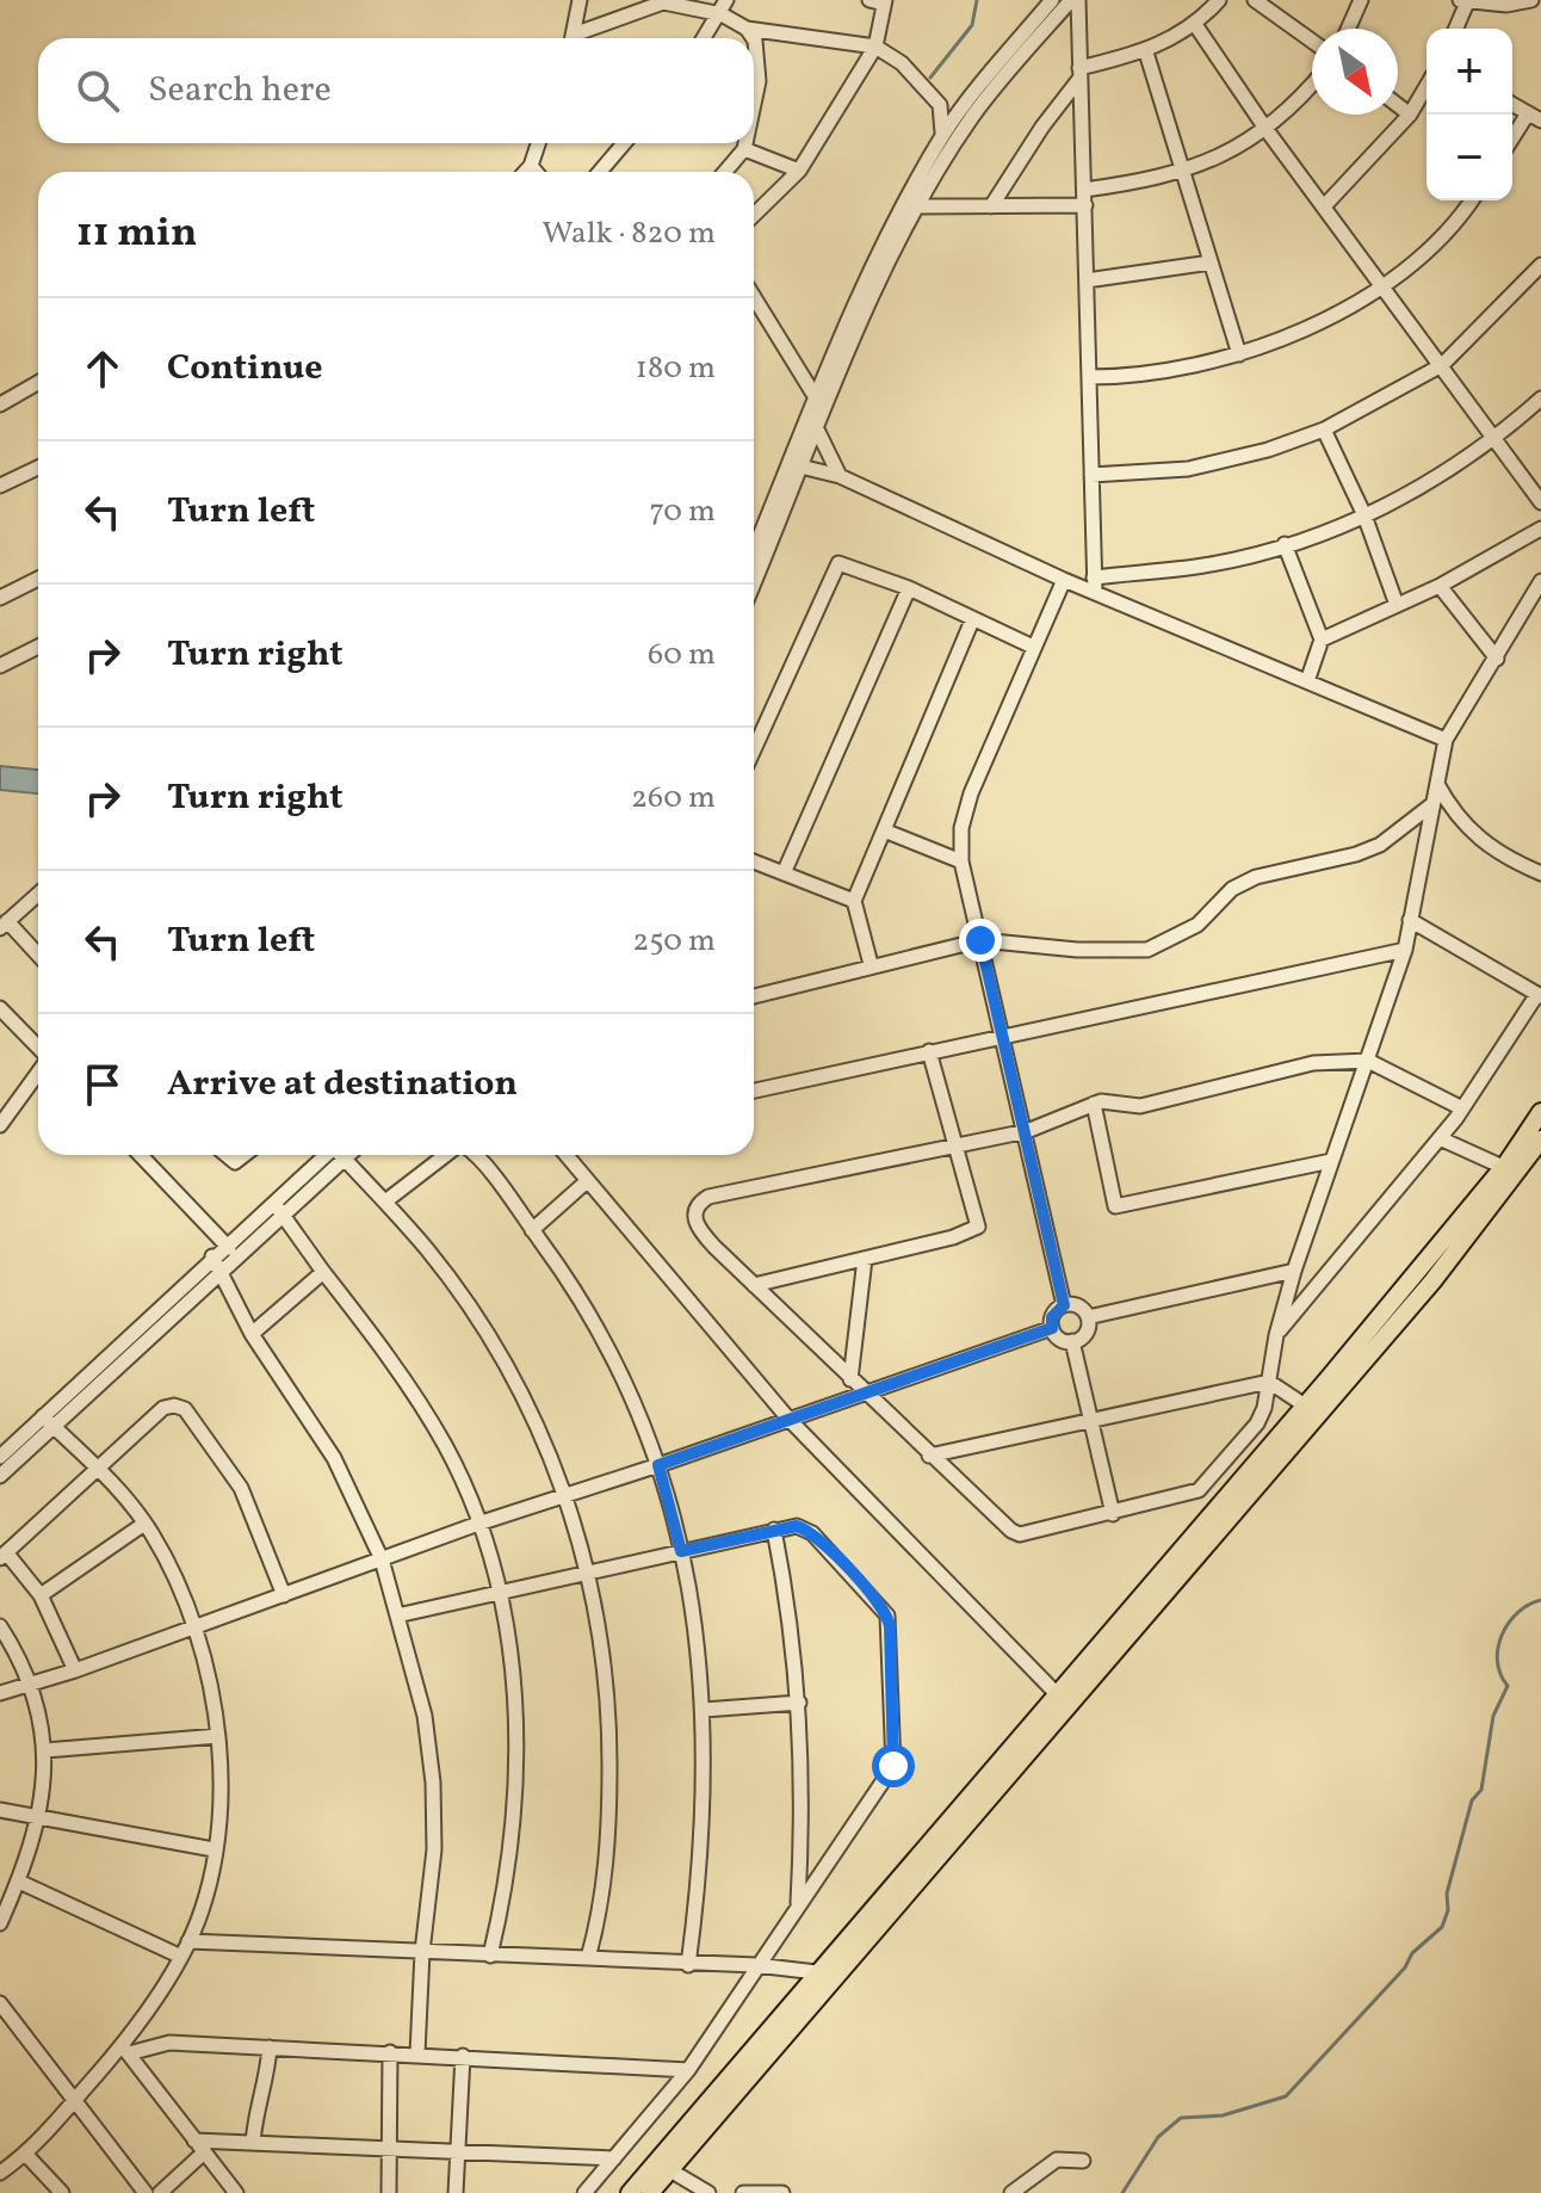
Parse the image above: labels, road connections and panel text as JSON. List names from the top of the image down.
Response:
{
  "north": "bottom right",
  "page": {
    "map_buttons": ["+", "−"],
    "search": "Search here",
    "heading": ["11 min", "Walk · 820 m"],
    "list": [
      ["Continue", "180 m"],
      ["Turn left", "70 m"],
      ["Turn right", "60 m"],
      ["Turn right", "260 m"],
      ["Turn left", "250 m"],
      "Arrive at destination"
    ]
  }
}
